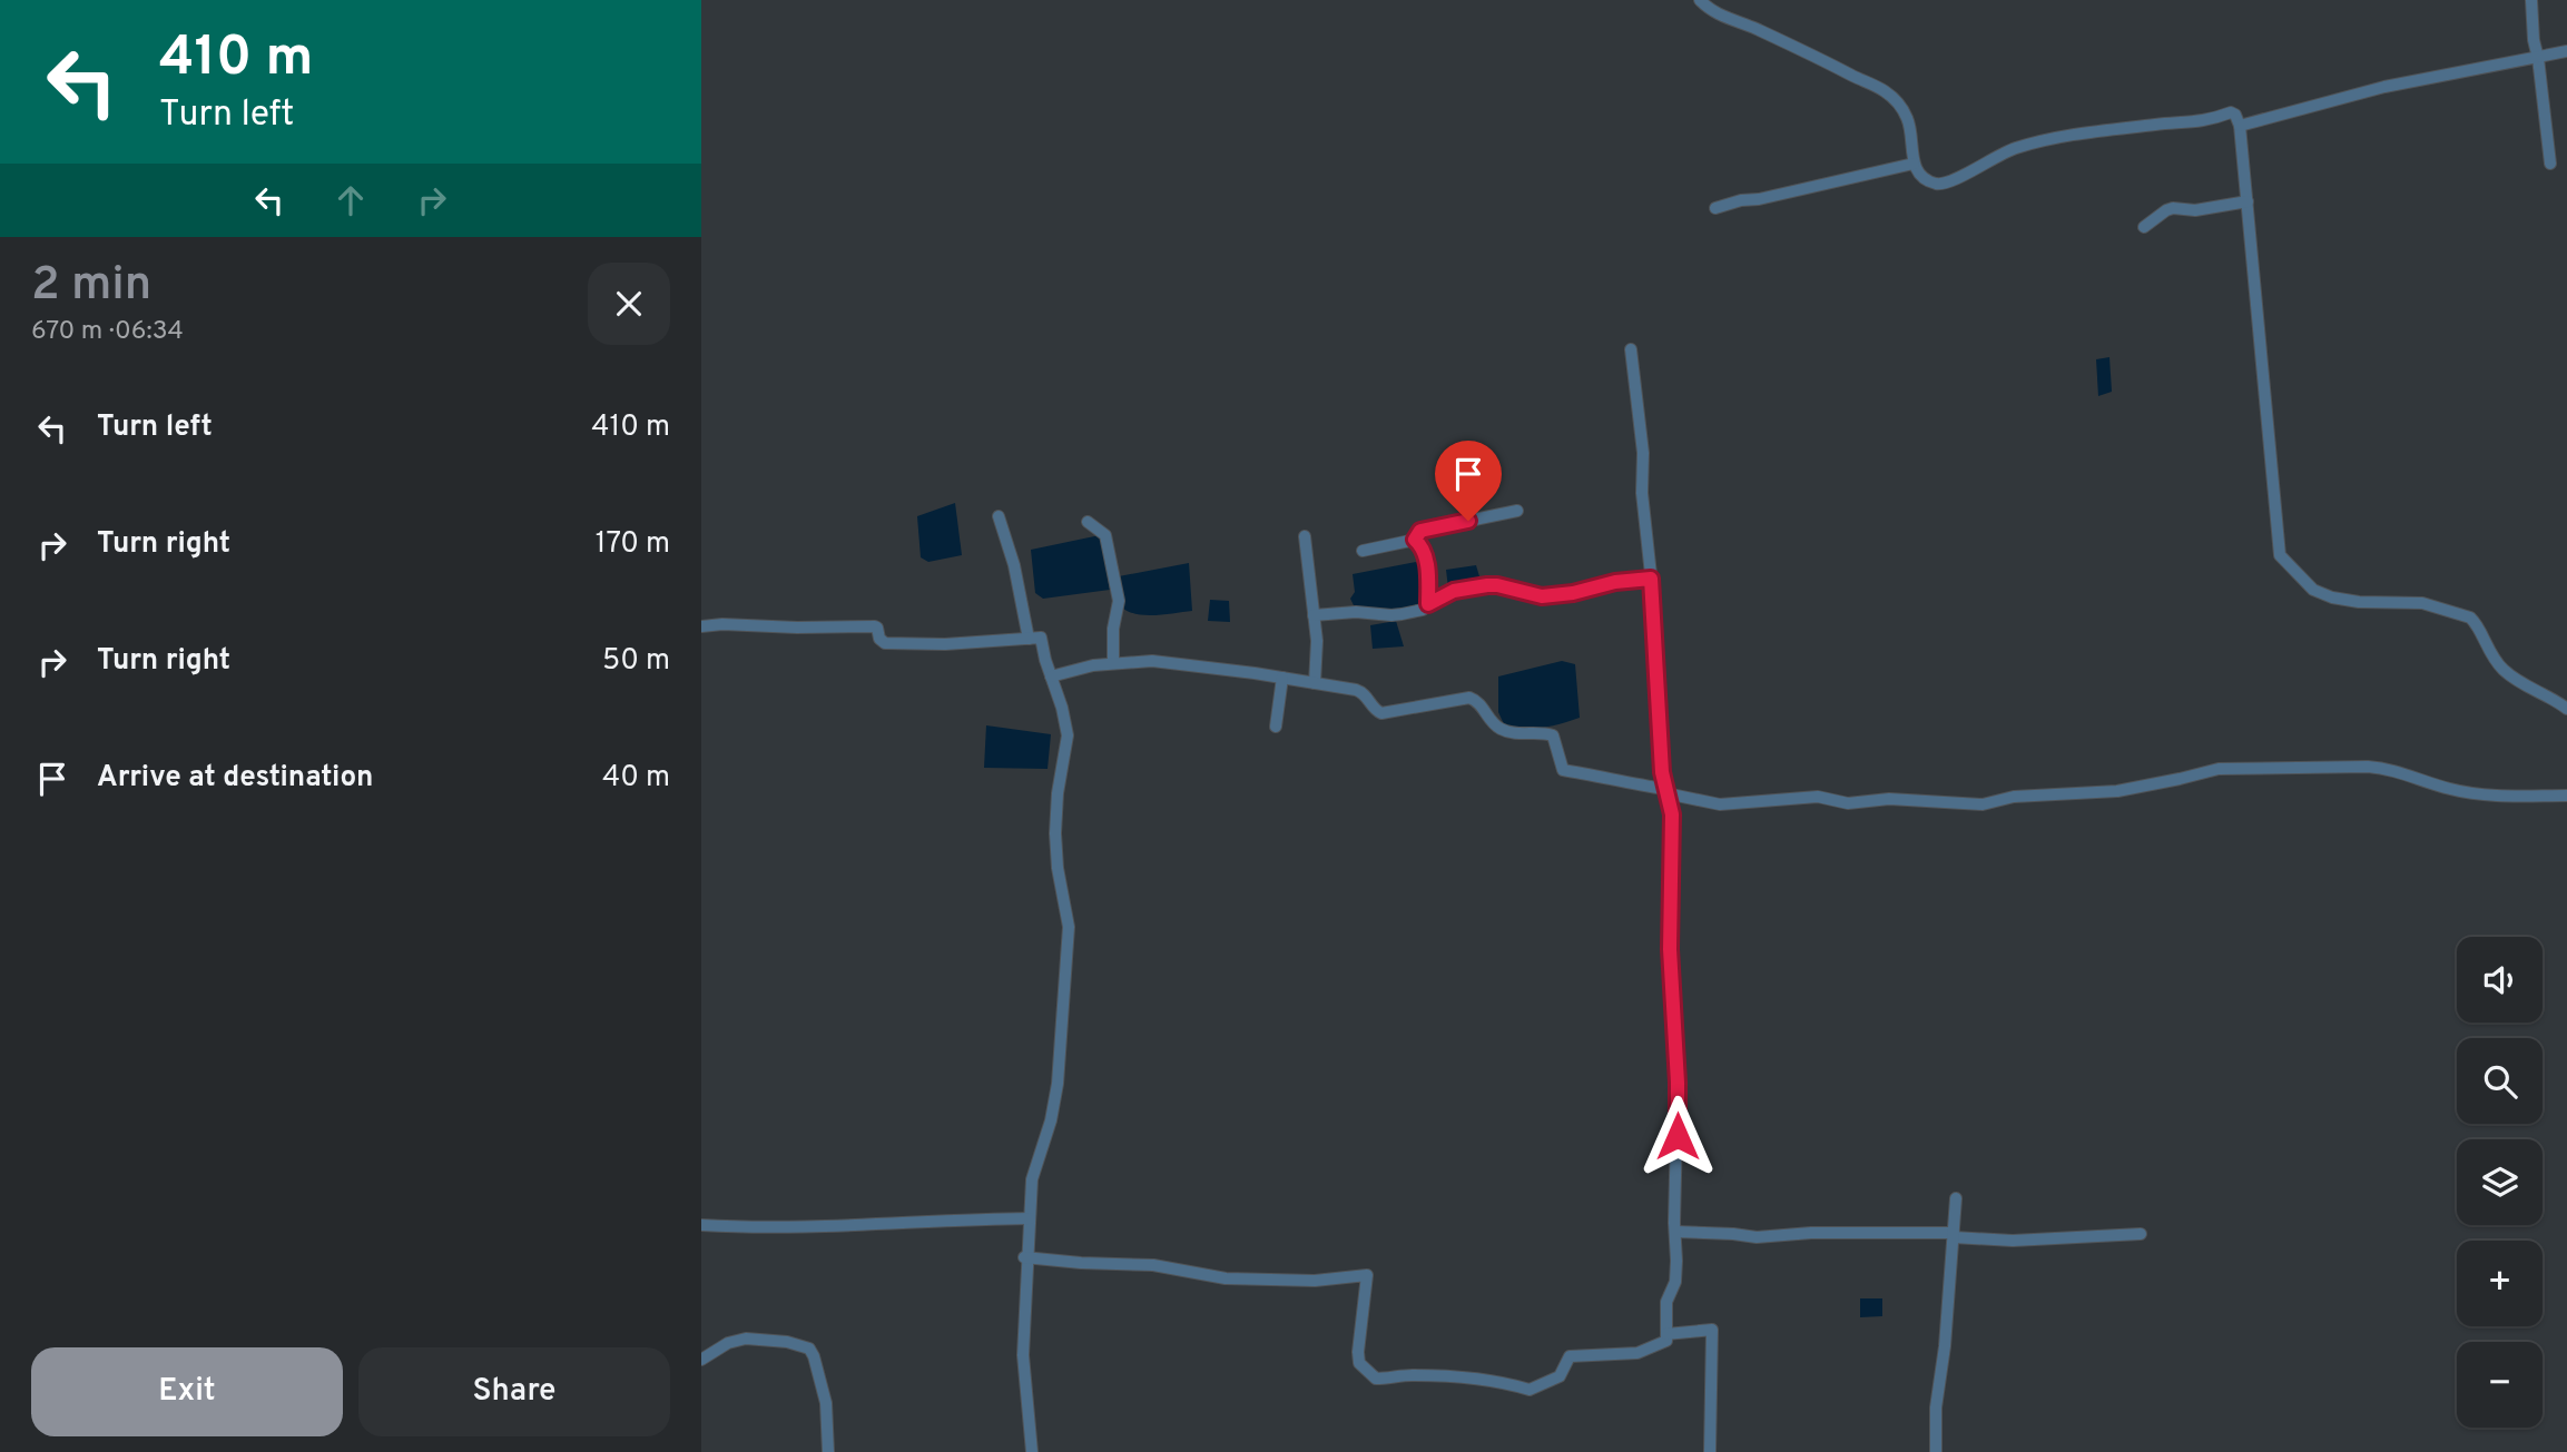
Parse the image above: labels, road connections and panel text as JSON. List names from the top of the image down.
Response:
{
  "page": {
    "turn": ["410 m", "Turn left"],
    "heading": ["2 min", "670 m · 06:34"],
    "list": [
      {
        "name": "Turn left",
        "value": "410 m"
      },
      {
        "name": "Turn right",
        "value": "170 m"
      },
      {
        "name": "Turn right",
        "value": "50 m"
      },
      {
        "name": "Arrive at destination",
        "value": "40 m"
      }
    ],
    "map_buttons": ["+", "−"],
    "buttons": ["Exit", "Share"]
  }
}
